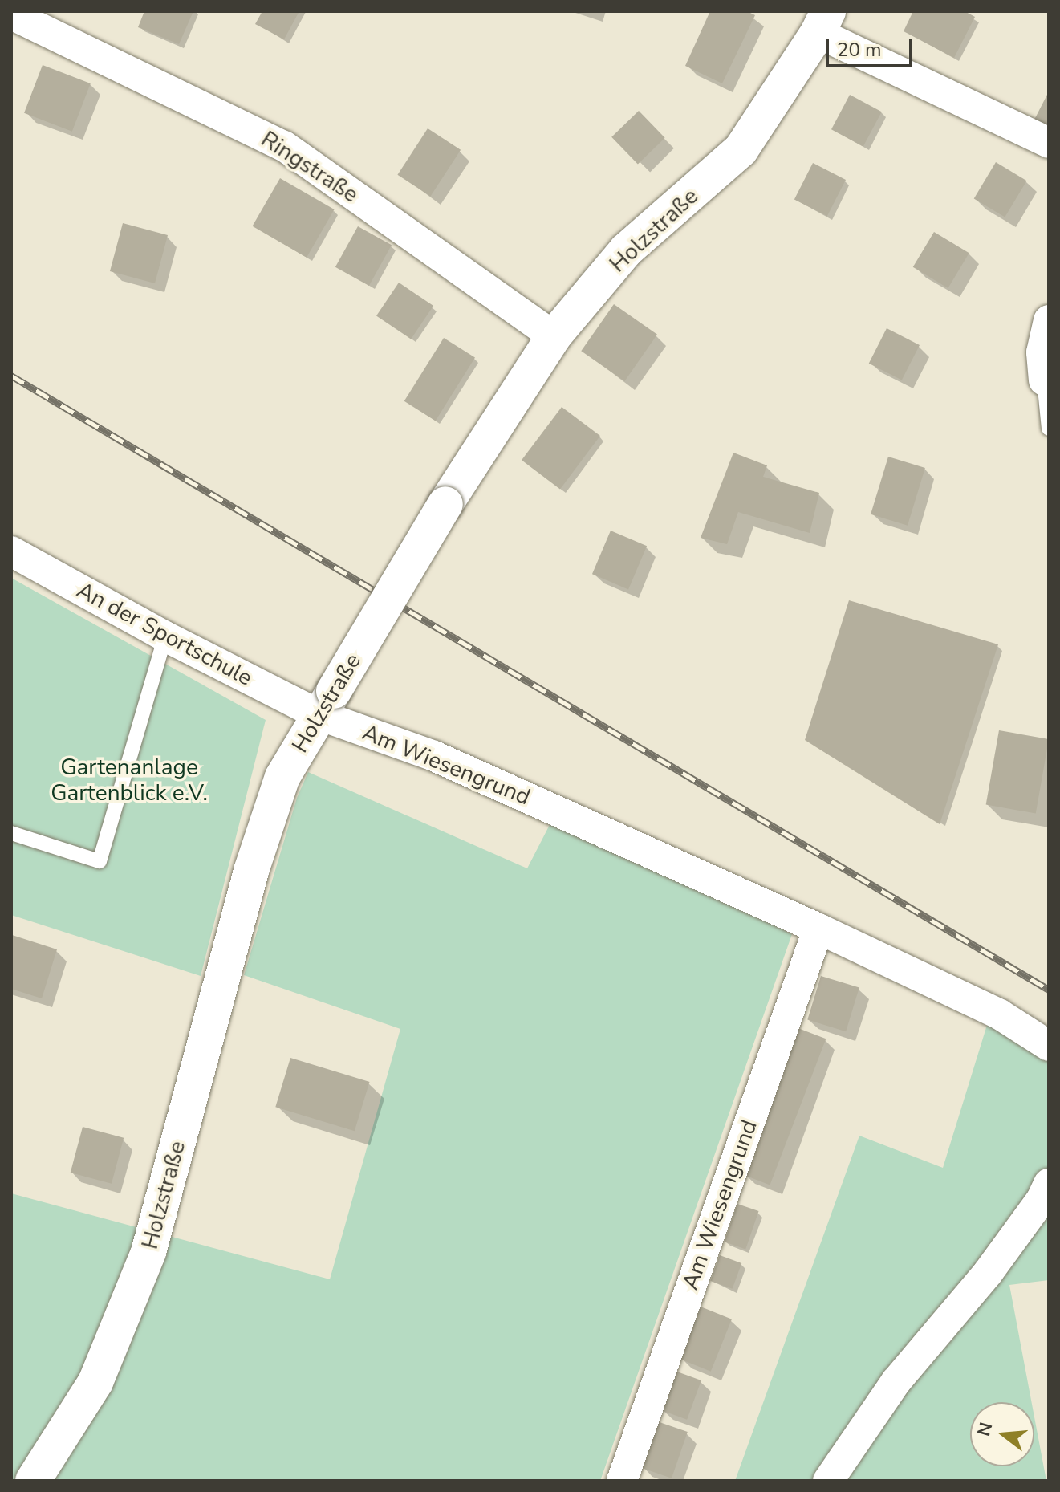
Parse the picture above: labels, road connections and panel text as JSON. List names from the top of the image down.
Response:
{
  "streets": {
    "street": [
      "Ringstraße",
      "Holzstraße",
      "An der Sportschule",
      "Am Wiesengrund"
    ]
  },
  "crossings": [
    ["Ringstraße", "Holzstraße"],
    ["Holzstraße", "An der Sportschule"],
    ["Holzstraße", "Am Wiesengrund"],
    ["An der Sportschule", "Am Wiesengrund"]
  ],
  "parks": ["Gartenanlage Gartenblick e.V."],
  "scale_bar": "20 m",
  "north": "left"
}
